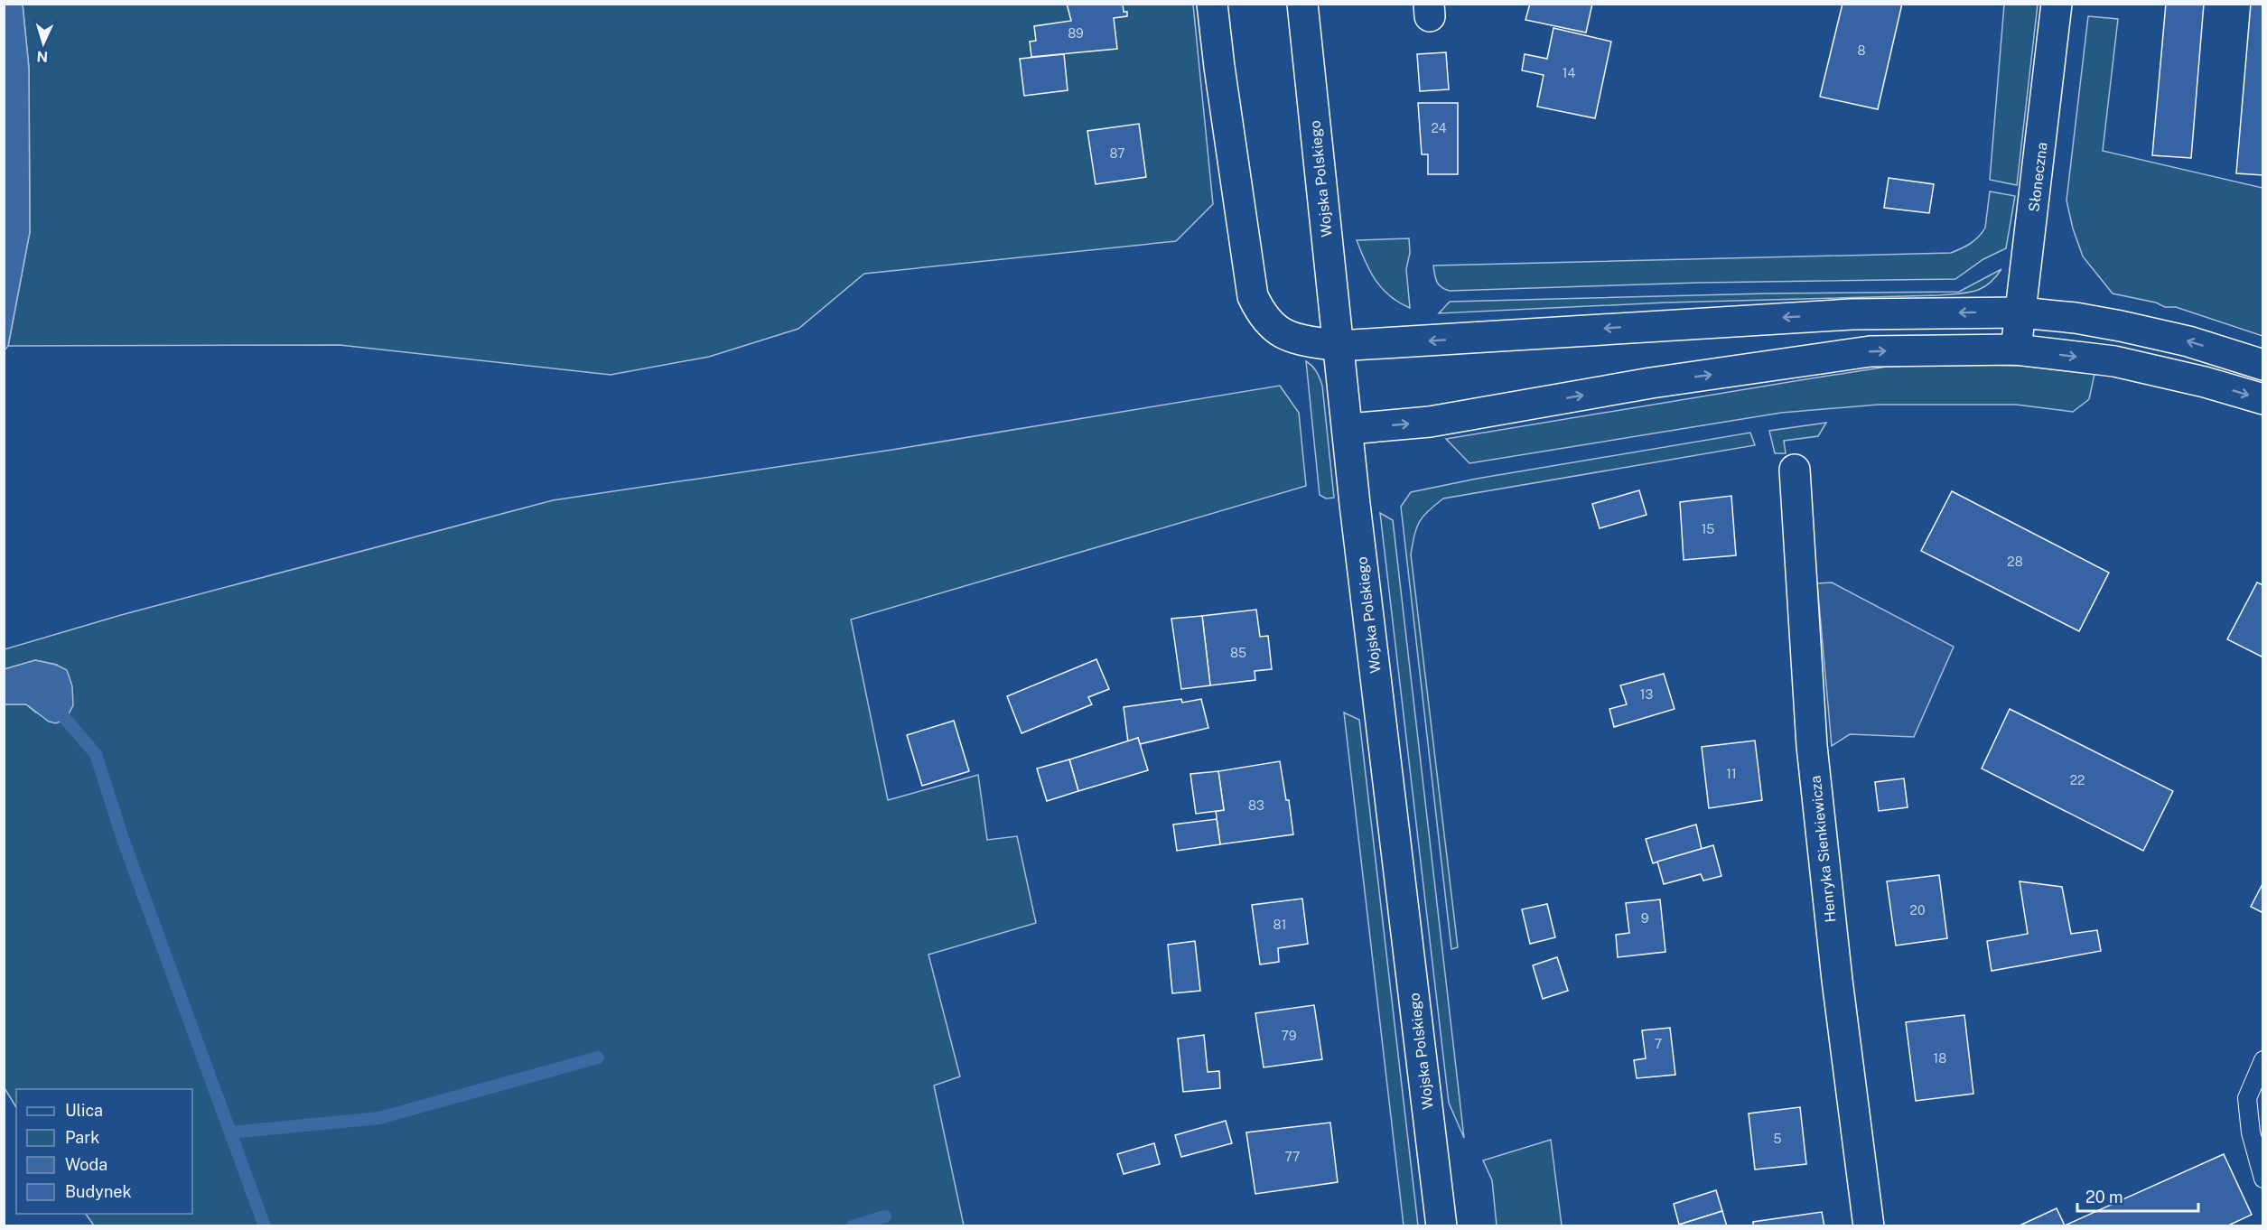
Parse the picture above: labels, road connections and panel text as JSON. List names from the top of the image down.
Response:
{
  "streets": {
    "street": ["Słoneczna", "Wojska Polskiego", "Henryka Sienkiewicza"]
  },
  "house_numbers": [
    "89",
    "8",
    "14",
    "24",
    "87",
    "15",
    "28",
    "85",
    "13",
    "11",
    "22",
    "83",
    "20",
    "9",
    "81",
    "79",
    "7",
    "18",
    "5",
    "77"
  ],
  "legend": [
    "Ulica",
    "Park",
    "Woda",
    "Budynek"
  ],
  "scale_bar": "20 m",
  "north": "bottom"
}
